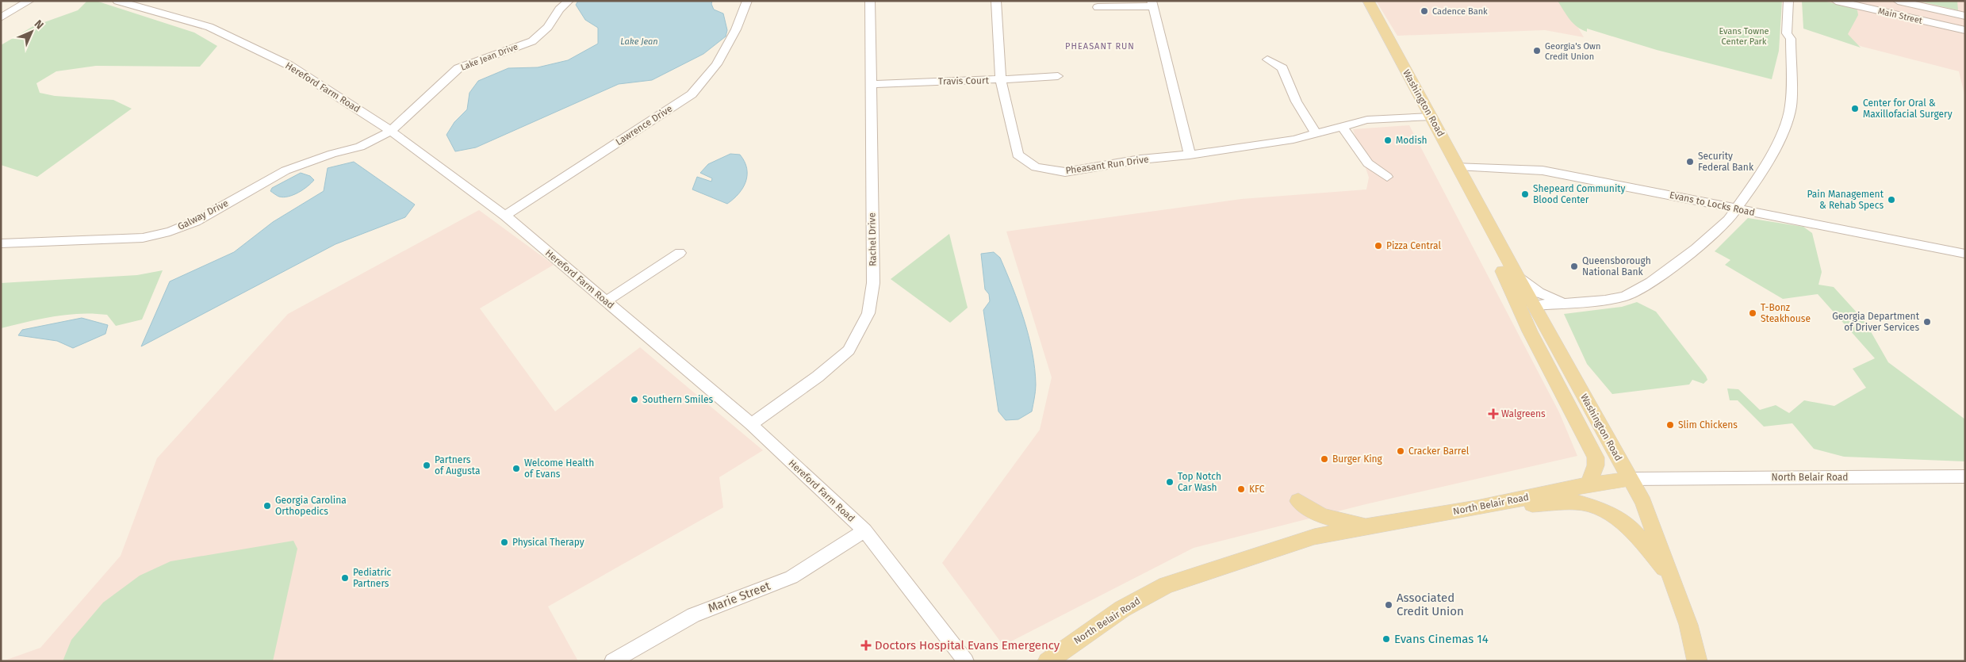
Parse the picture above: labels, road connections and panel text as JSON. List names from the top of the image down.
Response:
{
  "streets": {
    "main road": ["Washington Road", "North Belair Road"],
    "street": [
      "Main Street",
      "Lake Jean Drive",
      "Travis Court",
      "Hereford Farm Road",
      "Lawrence Drive",
      "Pheasant Run Drive",
      "Evans to Locks Road",
      "Galway Drive",
      "Rachel Drive",
      "Marie Street"
    ]
  },
  "crossings": [
    ["Lake Jean Drive", "Hereford Farm Road"],
    ["Lake Jean Drive", "Galway Drive"],
    ["Travis Court", "Pheasant Run Drive"],
    ["Travis Court", "Rachel Drive"],
    ["Hereford Farm Road", "Lawrence Drive"],
    ["Hereford Farm Road", "Galway Drive"],
    ["Hereford Farm Road", "Rachel Drive"],
    ["Hereford Farm Road", "Marie Street"],
    ["Washington Road", "Pheasant Run Drive"],
    ["Washington Road", "Evans to Locks Road"],
    ["Washington Road", "North Belair Road"]
  ],
  "districts": ["PHEASANT RUN"],
  "water": ["Lake Jean"],
  "parks": ["Evans Towne Center Park"],
  "places": {
    "other": [
      "Cadence Bank",
      "Georgia's Own Credit Union",
      "Center for Oral & Maxillofacial Surgery",
      "Modish",
      "Security Federal Bank",
      "Shepeard Community Blood Center",
      "Pain Management & Rehab Specs",
      "Pizza Central",
      "Queensborough National Bank",
      "T-Bonz Steakhouse",
      "Georgia Department of Driver Services",
      "Southern Smiles",
      "Slim Chickens",
      "Cracker Barrel",
      "Burger King",
      "Partners of Augusta",
      "Welcome Health of Evans",
      "Top Notch Car Wash",
      "KFC",
      "Georgia Carolina Orthopedics",
      "Physical Therapy",
      "Pediatric Partners",
      "Associated Credit Union",
      "Evans Cinemas 14"
    ],
    "health": ["Walgreens", "Doctors Hospital Evans Emergency"]
  },
  "north": "top right"
}
